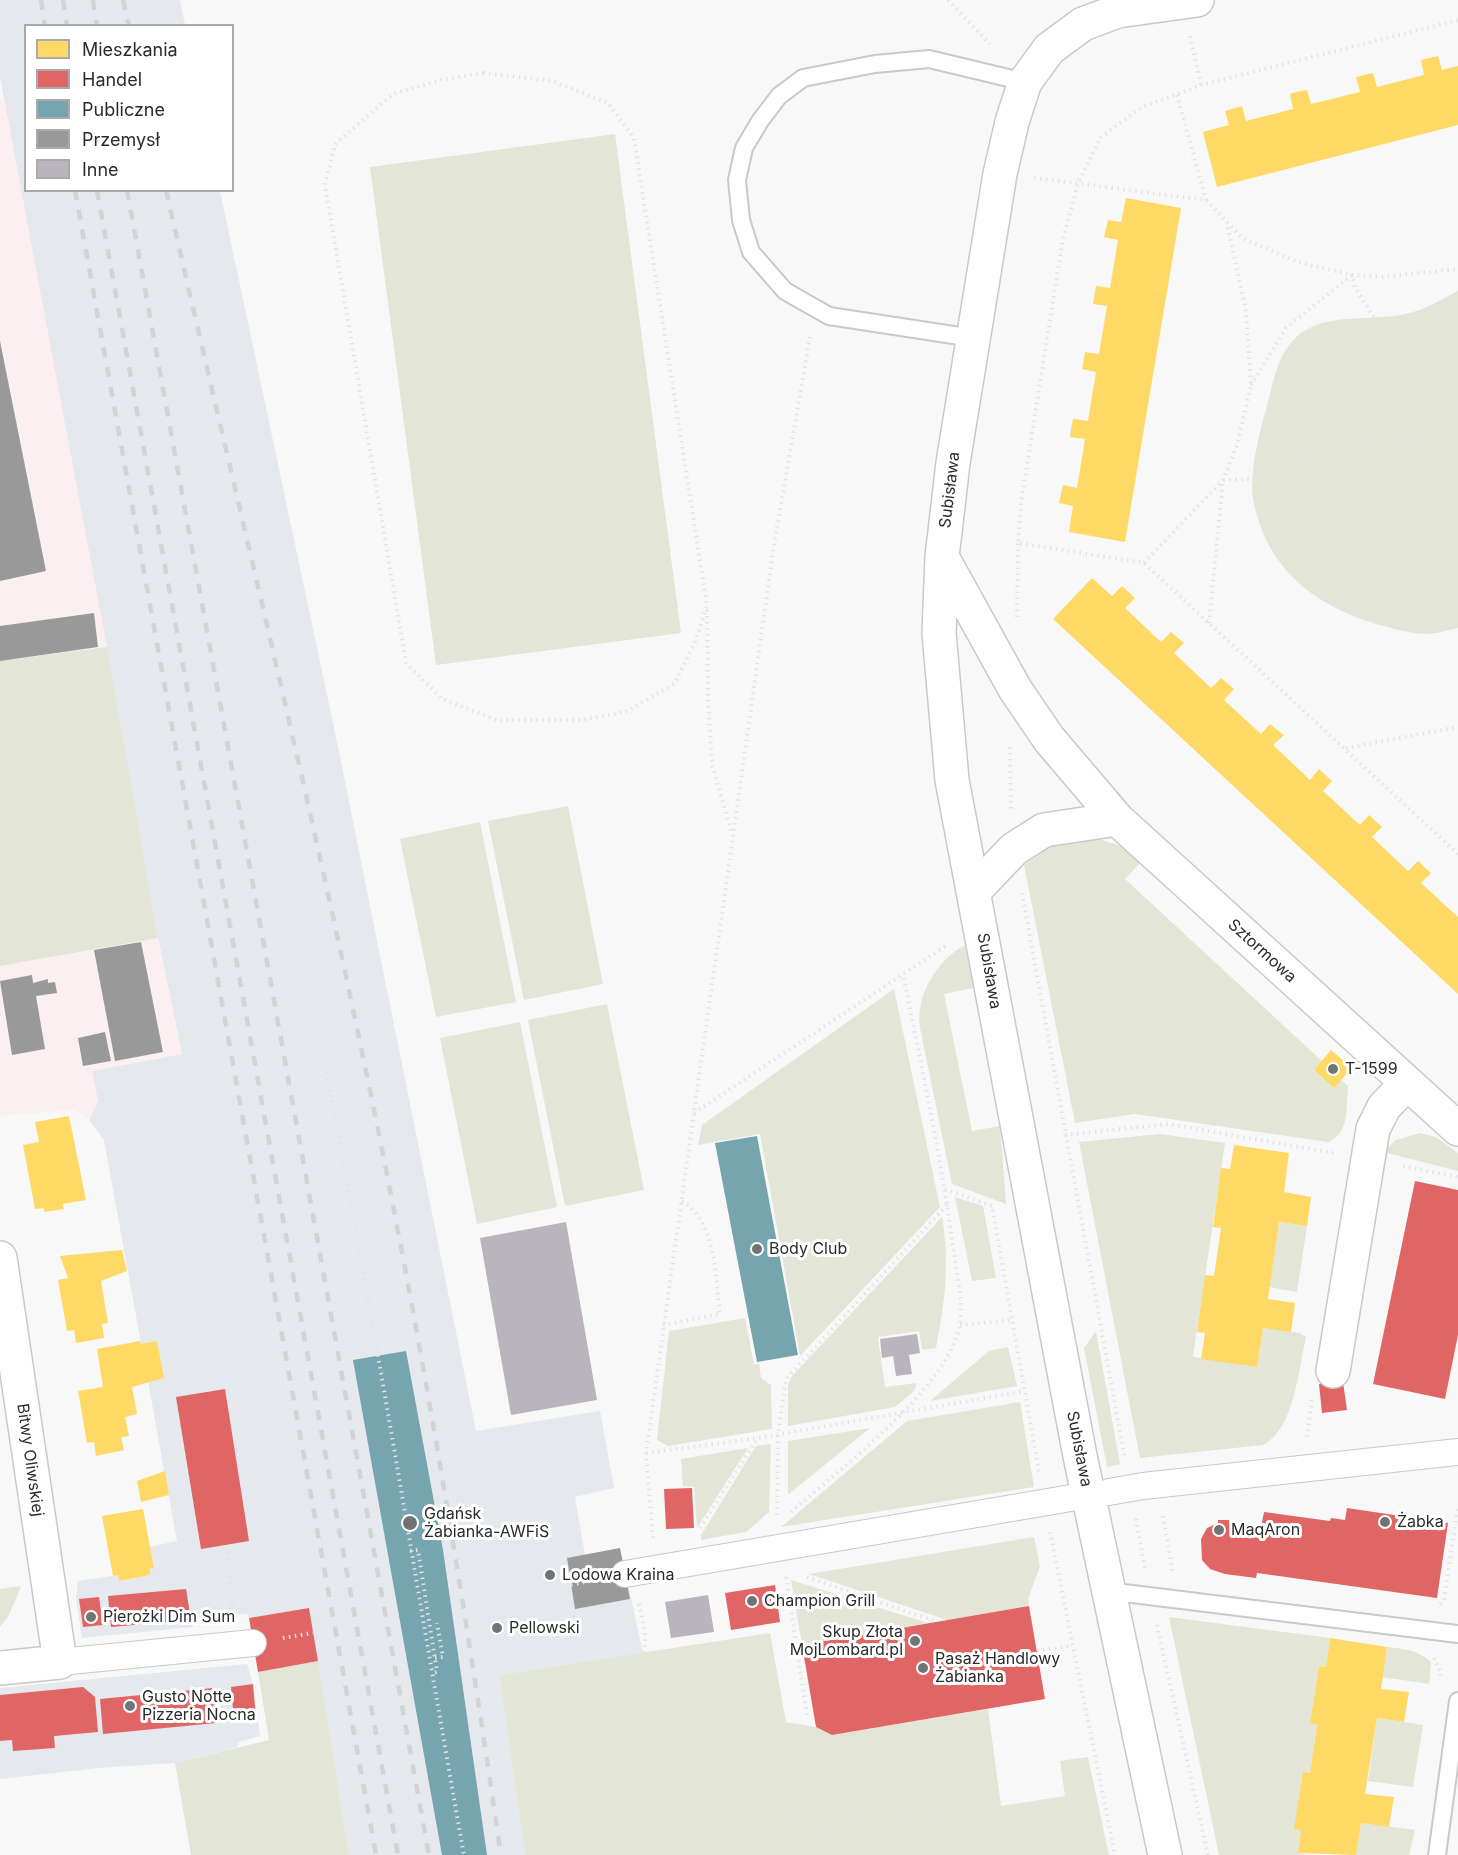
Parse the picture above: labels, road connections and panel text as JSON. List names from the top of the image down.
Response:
{
  "streets": {
    "street": ["Subisława", "Sztormowa", "Bitwy Oliwskiej"]
  },
  "crossings": [
    ["Subisława", "Sztormowa"]
  ],
  "places": [
    "T-1599",
    "Body Club",
    "Żabka",
    "Gdańsk Żabianka-AWFiS",
    "MaqAron",
    "Lodowa Kraina",
    "Champion Grill",
    "Pierożki Dim Sum",
    "Pellowski",
    "Skup Złota MojLombard.pl",
    "Pasaż Handlowy Żabianka",
    "Gusto Notte Pizzeria Nocna"
  ],
  "legend": [
    "Mieszkania",
    "Handel",
    "Publiczne",
    "Przemysł",
    "Inne"
  ]
}
